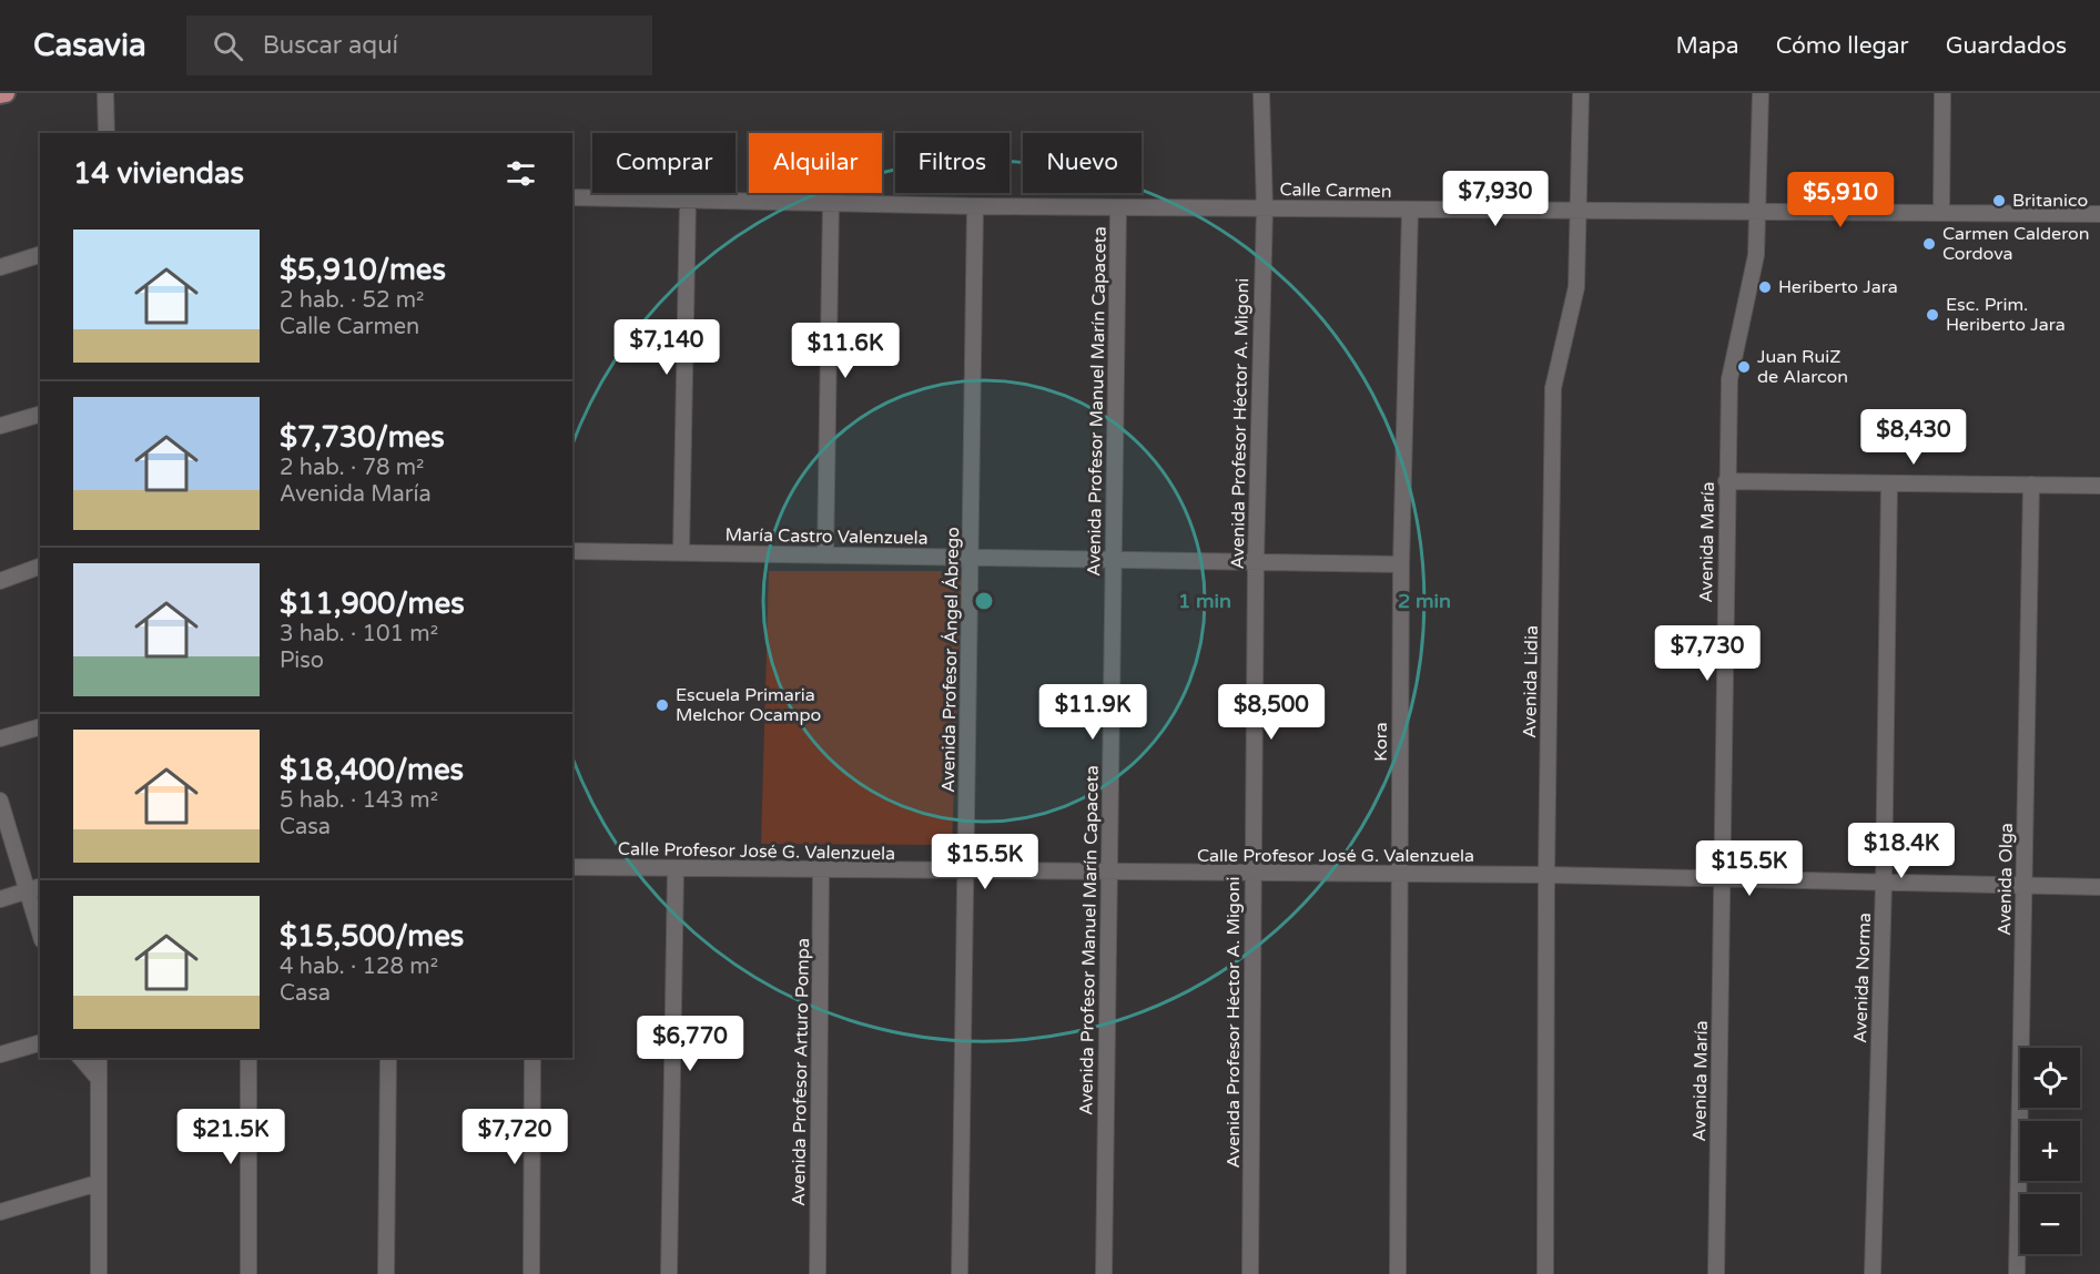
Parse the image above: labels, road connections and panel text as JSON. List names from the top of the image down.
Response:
{
  "streets": {
    "street": [
      "Calle Carmen",
      "Avenida Profesor Manuel Marín Capaceta",
      "Avenida Profesor Héctor A. Migoni",
      "María Castro Valenzuela",
      "Avenida María",
      "Avenida Profesor Ángel Ábrego",
      "Avenida Lidia",
      "Kora",
      "Calle Profesor José G. Valenzuela",
      "Avenida Olga",
      "Avenida Norma",
      "Avenida Profesor Arturo Pompa"
    ]
  },
  "crossings": [
    ["Calle Carmen", "Avenida Profesor Manuel Marín Capaceta"],
    ["Calle Carmen", "Avenida Profesor Héctor A. Migoni"],
    ["Calle Carmen", "Avenida María"],
    ["Calle Carmen", "Avenida Profesor Ángel Ábrego"],
    ["Calle Carmen", "Avenida Lidia"],
    ["Calle Carmen", "Kora"],
    ["Avenida Profesor Manuel Marín Capaceta", "María Castro Valenzuela"],
    ["Avenida Profesor Manuel Marín Capaceta", "Calle Profesor José G. Valenzuela"],
    ["Avenida Profesor Héctor A. Migoni", "María Castro Valenzuela"],
    ["Avenida Profesor Héctor A. Migoni", "Calle Profesor José G. Valenzuela"],
    ["María Castro Valenzuela", "Avenida Profesor Ángel Ábrego"],
    ["María Castro Valenzuela", "Kora"],
    ["Avenida María", "Calle Profesor José G. Valenzuela"],
    ["Avenida Profesor Ángel Ábrego", "Calle Profesor José G. Valenzuela"],
    ["Avenida Lidia", "Calle Profesor José G. Valenzuela"],
    ["Kora", "Calle Profesor José G. Valenzuela"],
    ["Calle Profesor José G. Valenzuela", "Avenida Olga"],
    ["Calle Profesor José G. Valenzuela", "Avenida Norma"],
    ["Calle Profesor José G. Valenzuela", "Avenida Profesor Arturo Pompa"]
  ],
  "places": [
    "Britanico",
    "Carmen Calderon Cordova",
    "Heriberto Jara",
    "Esc. Prim. Heriberto Jara",
    "Juan RuiZ de Alarcon",
    "Escuela Primaria Melchor Ocampo"
  ],
  "page": {
    "header": "Casavia",
    "search": "Buscar aquí",
    "nav": ["Mapa", "Cómo llegar", "Guardados"],
    "chip": [
      "Comprar",
      "Alquilar",
      "Filtros",
      "Nuevo"
    ],
    "heading": "14 viviendas",
    "price": [
      "$7,930",
      "$5,910",
      "$7,140",
      "$11.6K",
      "$8,430",
      "$7,730",
      "$11.9K",
      "$8,500",
      "$18.4K",
      "$15.5K",
      "$15.5K",
      "$6,770",
      "$21.5K",
      "$7,720"
    ],
    "list": [
      {
        "name": "$5,910/mes",
        "note": "2 hab. · 52 m² · Calle Carmen"
      },
      {
        "name": "$7,730/mes",
        "note": "2 hab. · 78 m² · Avenida María"
      },
      {
        "name": "$11,900/mes",
        "note": "3 hab. · 101 m² · Piso"
      },
      {
        "name": "$18,400/mes",
        "note": "5 hab. · 143 m² · Casa"
      },
      {
        "name": "$15,500/mes",
        "note": "4 hab. · 128 m² · Casa"
      }
    ],
    "map_buttons": ["+", "−"]
  },
  "rings": ["1 min", "2 min"]
}
